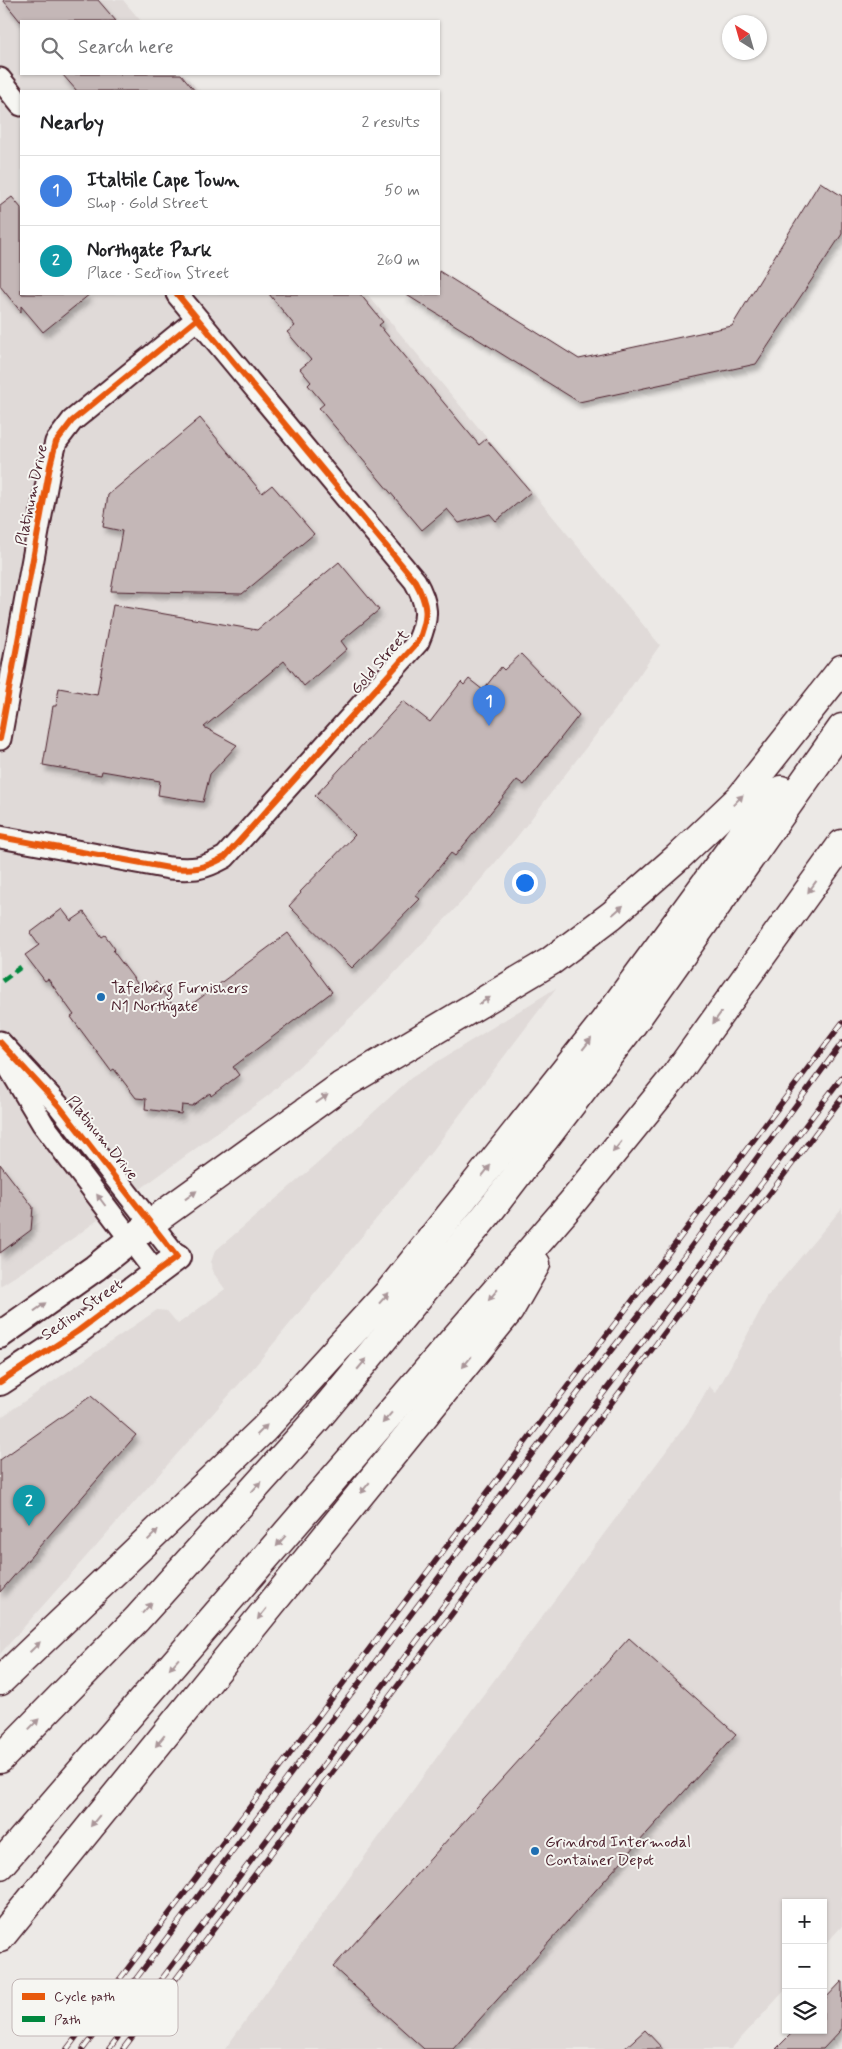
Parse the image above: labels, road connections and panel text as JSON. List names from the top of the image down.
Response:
{
  "streets": {
    "street": ["Platinum Drive", "Gold Street", "Section Street"]
  },
  "crossings": [
    ["Platinum Drive", "Gold Street"],
    ["Platinum Drive", "Section Street"]
  ],
  "places": ["Tafelberg Furnishers N1 Northgate", "Grindrod Intermodal Container Depot"],
  "legend": ["Cycle path", "Path"],
  "north": "top left",
  "page": {
    "search": "Search here",
    "heading": ["Nearby", "2 results"],
    "list": [
      {
        "mark": "1",
        "name": "Italtile Cape Town",
        "note": "Shop · Gold Street",
        "value": "50 m"
      },
      {
        "mark": "2",
        "name": "Northgate Park",
        "note": "Place · Section Street",
        "value": "260 m"
      }
    ],
    "pins": ["1", "2"],
    "map_buttons": ["+", "−"]
  }
}
